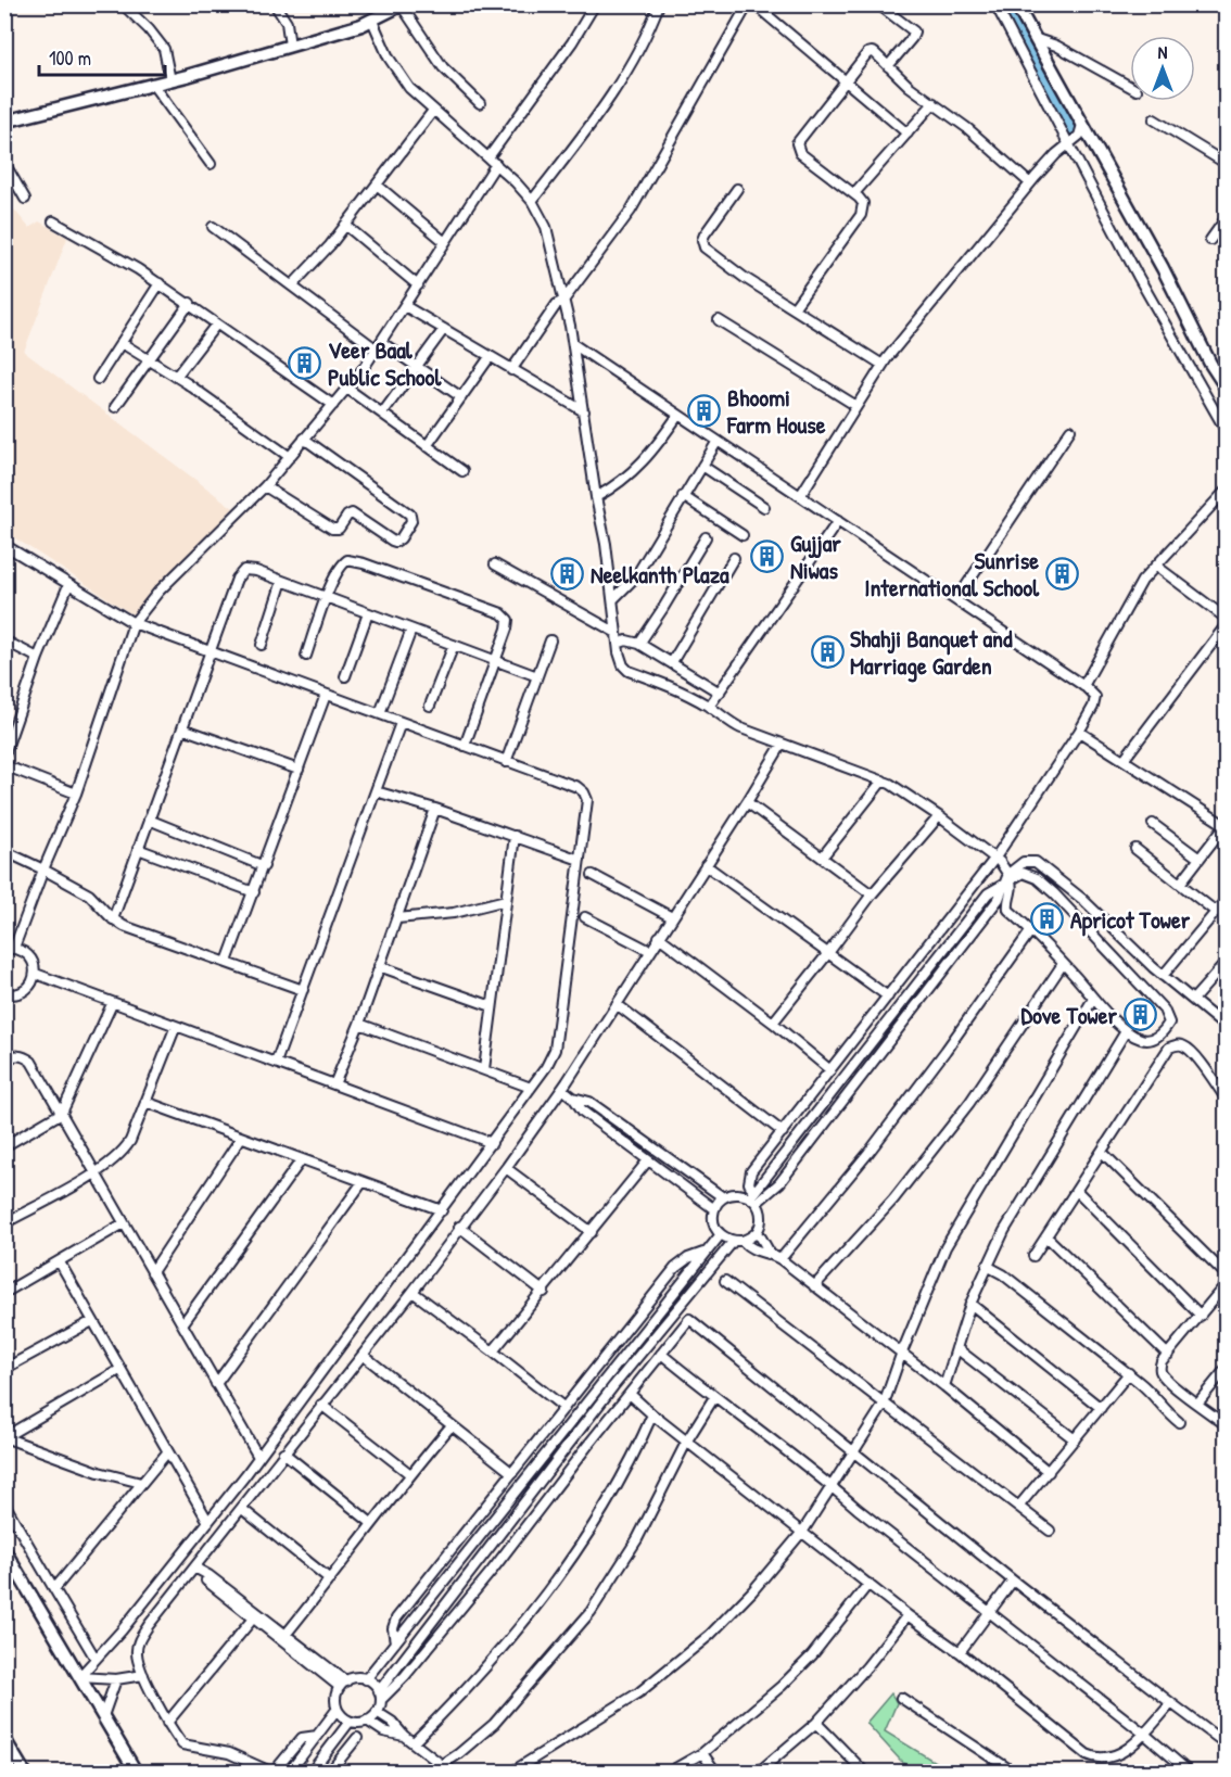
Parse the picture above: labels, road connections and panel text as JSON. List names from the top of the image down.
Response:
{
  "places": {
    "building": [
      "Veer Baal Public School",
      "Bhoomi Farm House",
      "Gujjar Niwas",
      "Neelkanth Plaza",
      "Sunrise International School",
      "Shahji Banquet and Marriage Garden",
      "Apricot Tower",
      "Dove Tower"
    ]
  },
  "scale_bar": "100 m",
  "north": "top"
}
